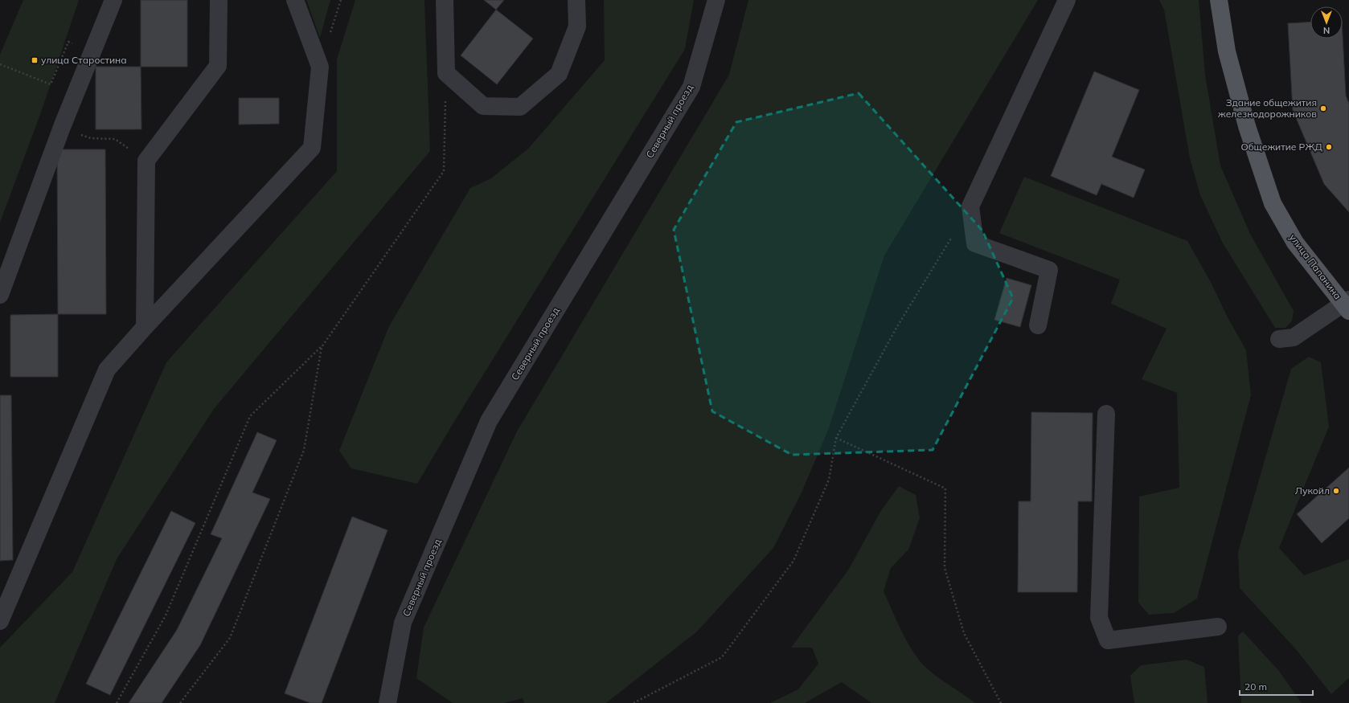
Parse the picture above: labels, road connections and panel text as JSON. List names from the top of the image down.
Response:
{
  "streets": {
    "main road": ["улица Папанина"],
    "street": ["Северный проезд"]
  },
  "places": {
    "transit": ["улица Старостина"],
    "other": ["Здание общежития железнодорожников", "Общежитие РЖД", "Лукойл"]
  },
  "scale_bar": "20 m",
  "north": "bottom"
}
